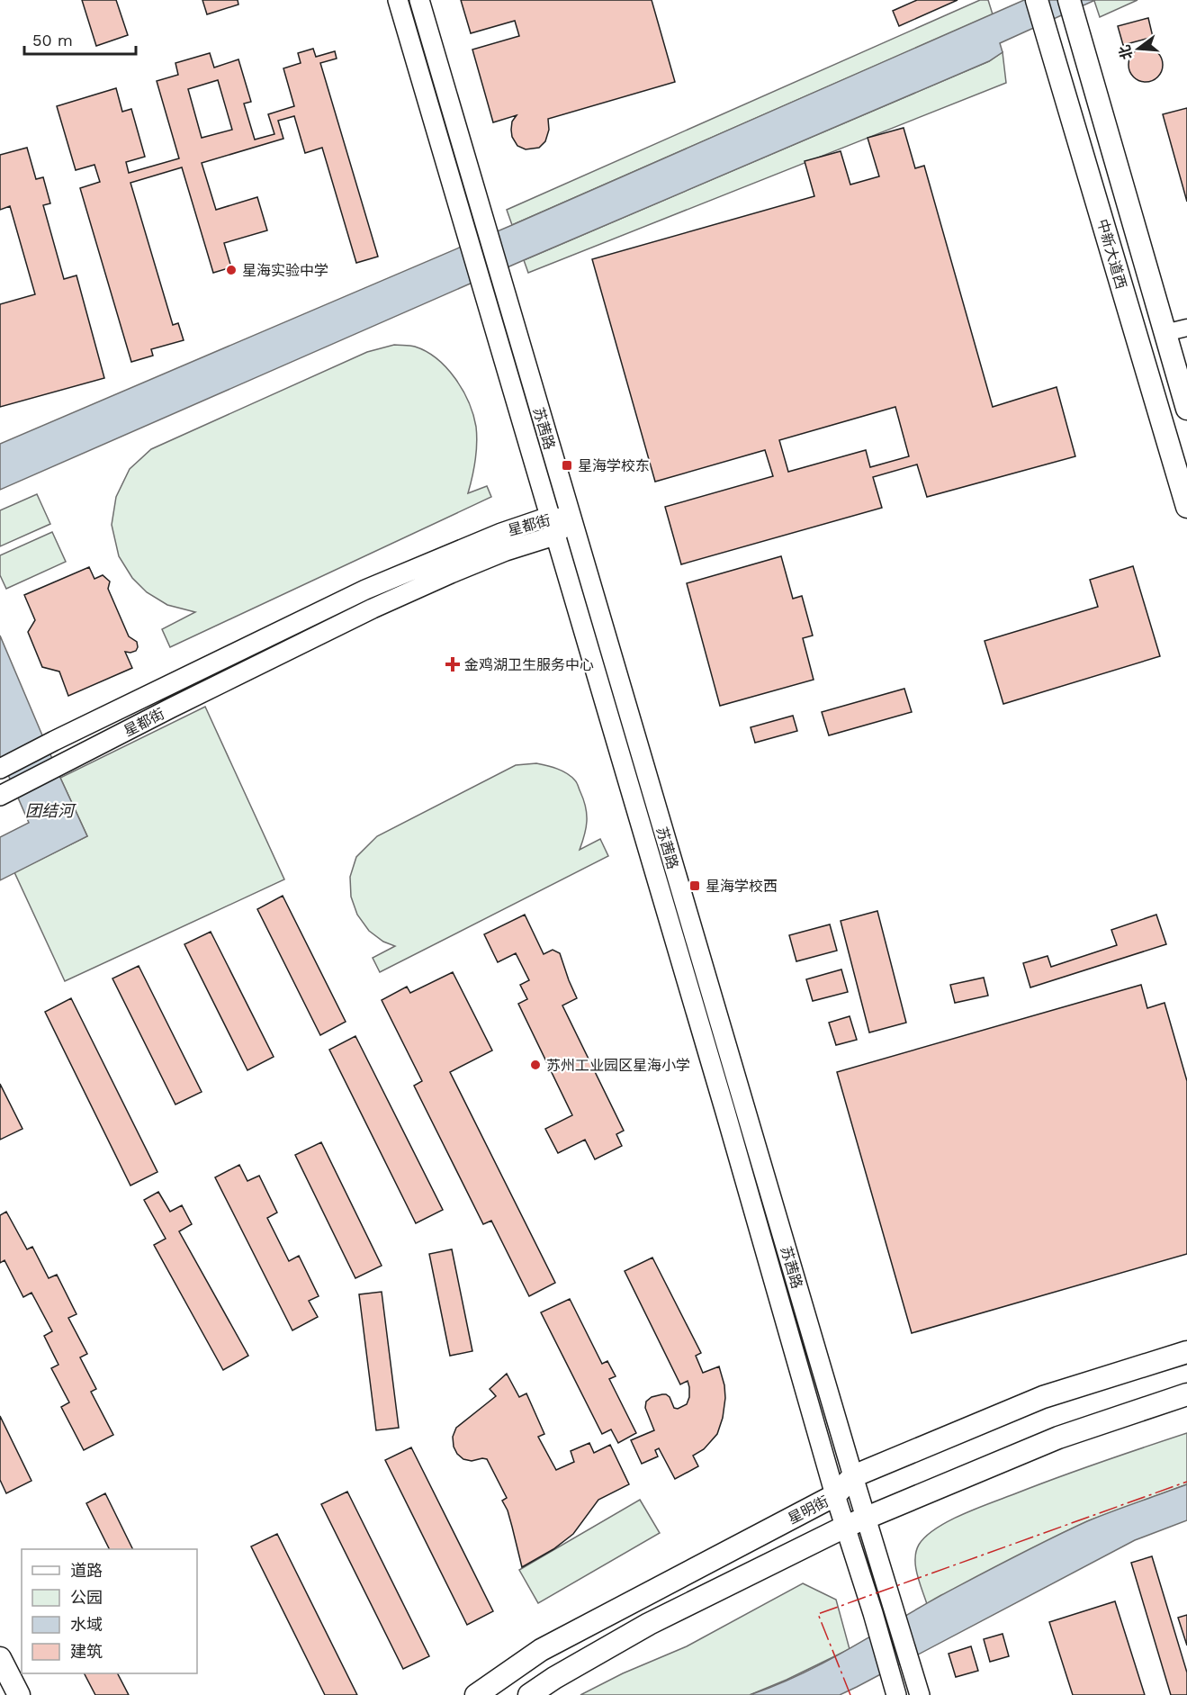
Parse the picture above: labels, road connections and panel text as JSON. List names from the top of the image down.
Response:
{
  "streets": {
    "main road": [
      "中新大道西",
      "苏茜路",
      "星都街",
      "星明街"
    ]
  },
  "crossings": [
    ["苏茜路", "星都街"],
    ["苏茜路", "星明街"]
  ],
  "water": ["团结河"],
  "places": {
    "other": ["星海实验中学", "苏州工业园区星海小学"],
    "transit": ["星海学校东", "星海学校西"],
    "health": ["金鸡湖卫生服务中心"]
  },
  "legend": [
    "道路",
    "公园",
    "水域",
    "建筑"
  ],
  "scale_bar": "50 m",
  "north": "left"
}
